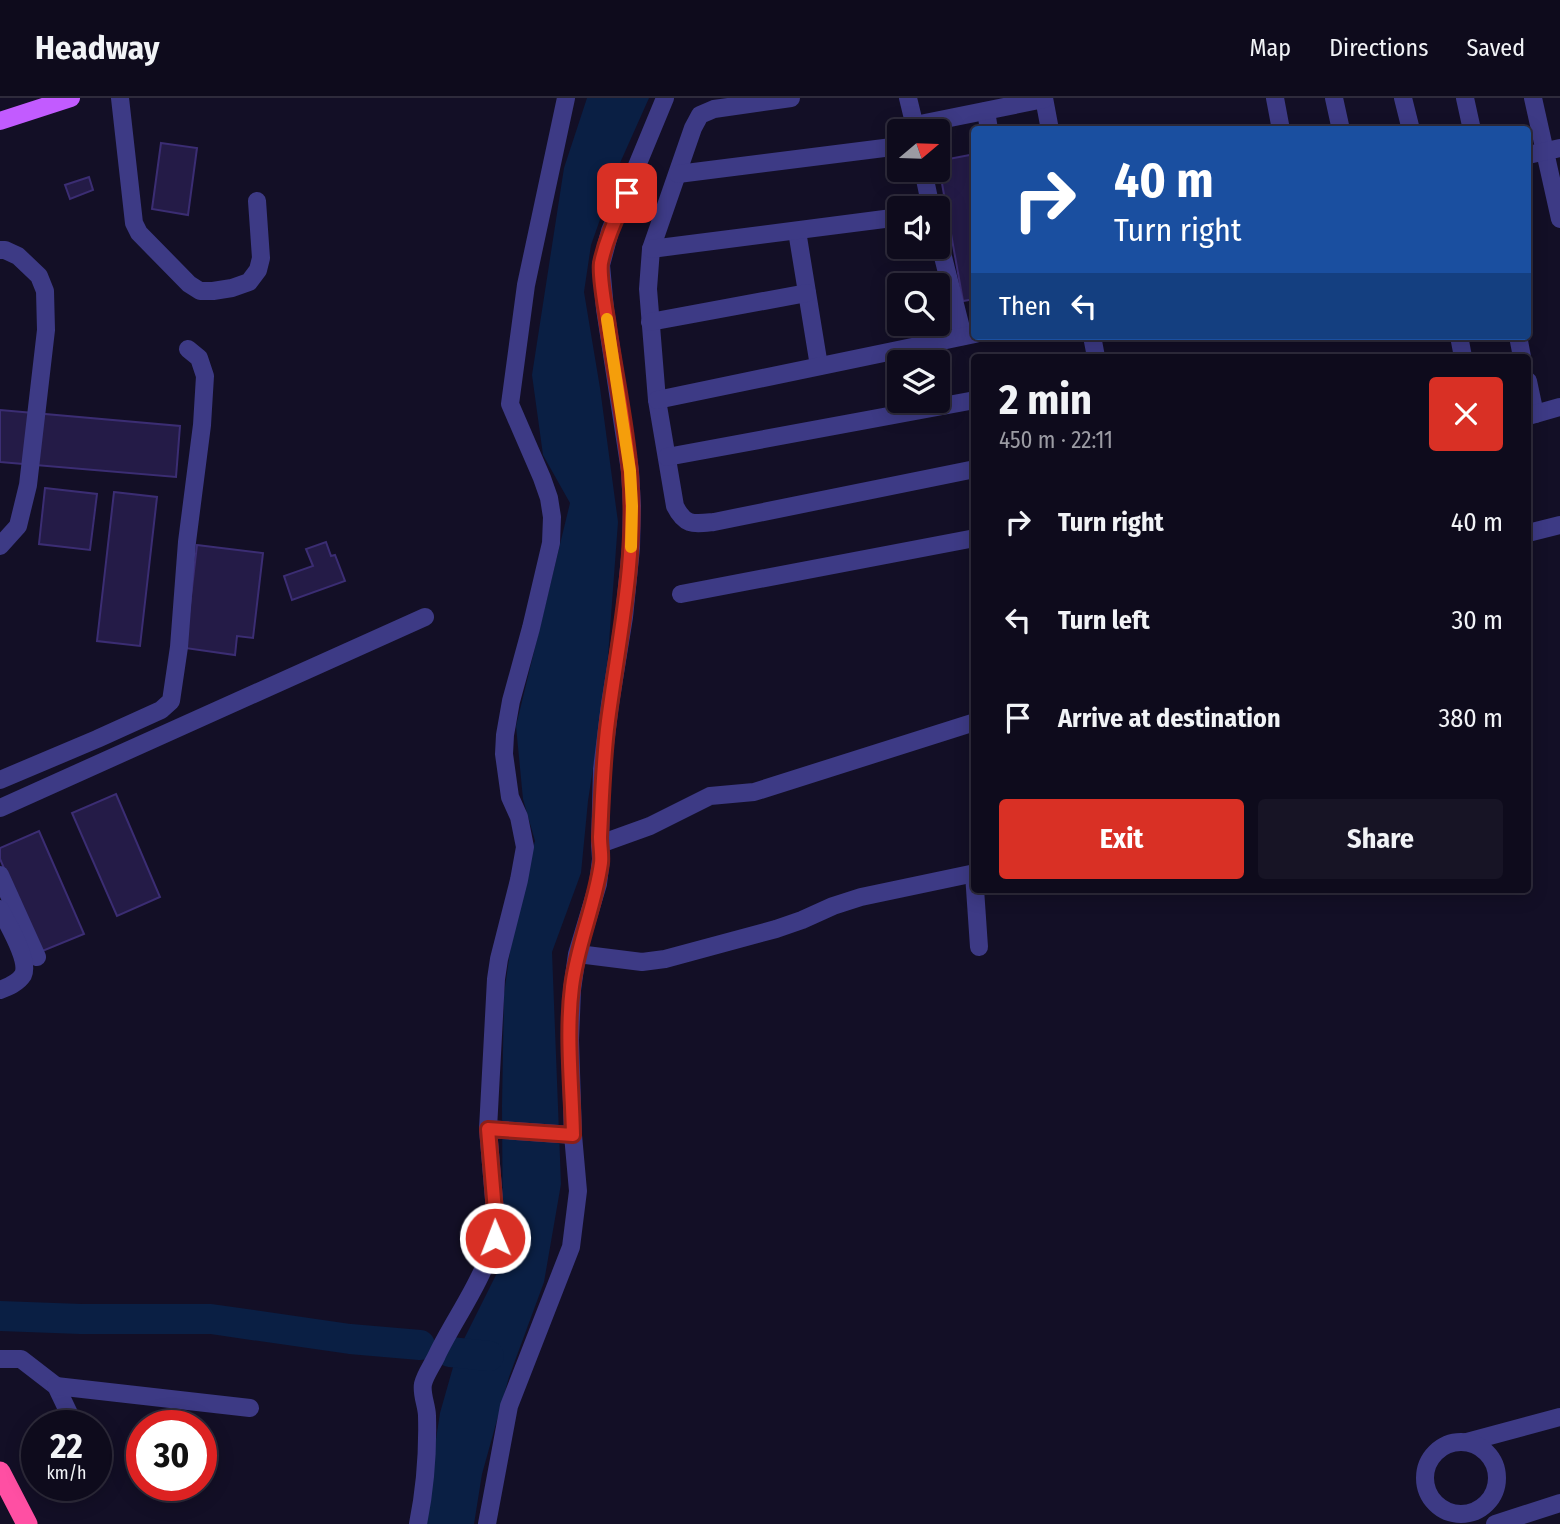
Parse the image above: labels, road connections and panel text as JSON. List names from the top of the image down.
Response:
{
  "north": "right",
  "page": {
    "header": "Headway",
    "nav": ["Map", "Directions", "Saved"],
    "turn": ["40 m", "Turn right"],
    "then": "Then",
    "heading": ["2 min", "450 m · 22:11"],
    "list": [
      {
        "name": "Turn right",
        "value": "40 m"
      },
      {
        "name": "Turn left",
        "value": "30 m"
      },
      {
        "name": "Arrive at destination",
        "value": "380 m"
      }
    ],
    "buttons": ["Exit", "Share"],
    "speed": "22 km/h",
    "limit": "30"
  }
}
